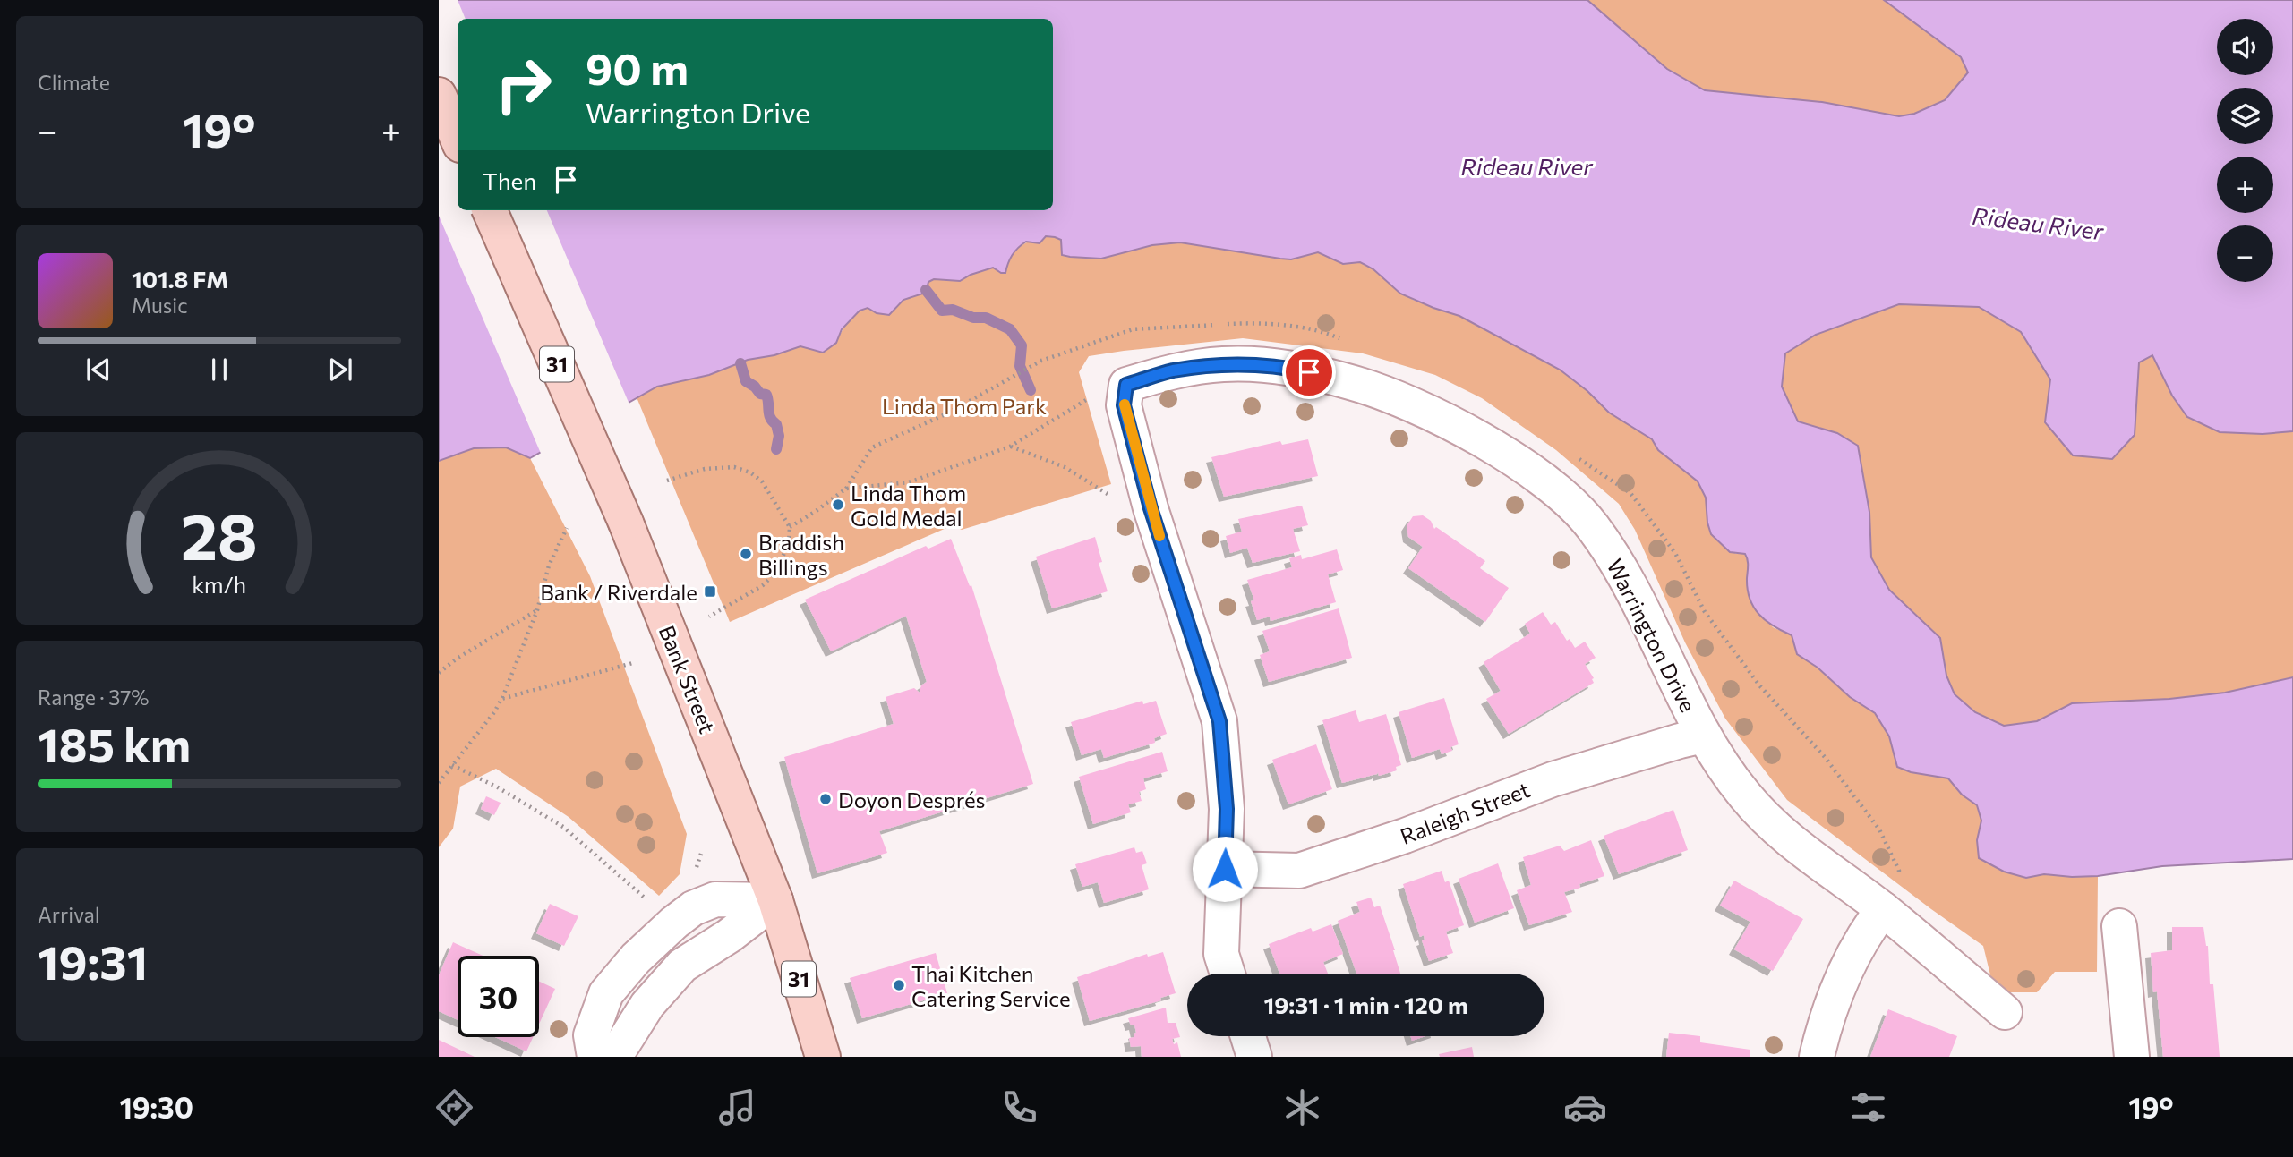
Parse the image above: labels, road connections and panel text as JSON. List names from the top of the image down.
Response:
{
  "streets": {
    "main road": ["31", "Bank Street"],
    "street": ["Warrington Drive", "Raleigh Street"]
  },
  "crossings": [
    ["Warrington Drive", "Raleigh Street"]
  ],
  "water": ["Rideau River"],
  "parks": ["Linda Thom Park"],
  "places": {
    "other": [
      "Linda Thom Gold Medal",
      "Braddish Billings",
      "Doyon Després",
      "Thai Kitchen Catering Service"
    ],
    "transit": ["Bank / Riverdale"]
  },
  "page": {
    "tile": [
      "Climate",
      ["Range · 37%", "185 km"],
      ["Arrival", "19:31"]
    ],
    "map_buttons": ["+", "−"],
    "turn": ["90 m", "Warrington Drive"],
    "heat": ["−", "19°", "+"],
    "then": "Then",
    "song": ["101.8 FM", "Music"],
    "limit": "30",
    "trip": "19:31 · 1 min · 120 m",
    "tabs": ["19:30", "19°"],
    "gauge": ["28", "km/h"]
  }
}
